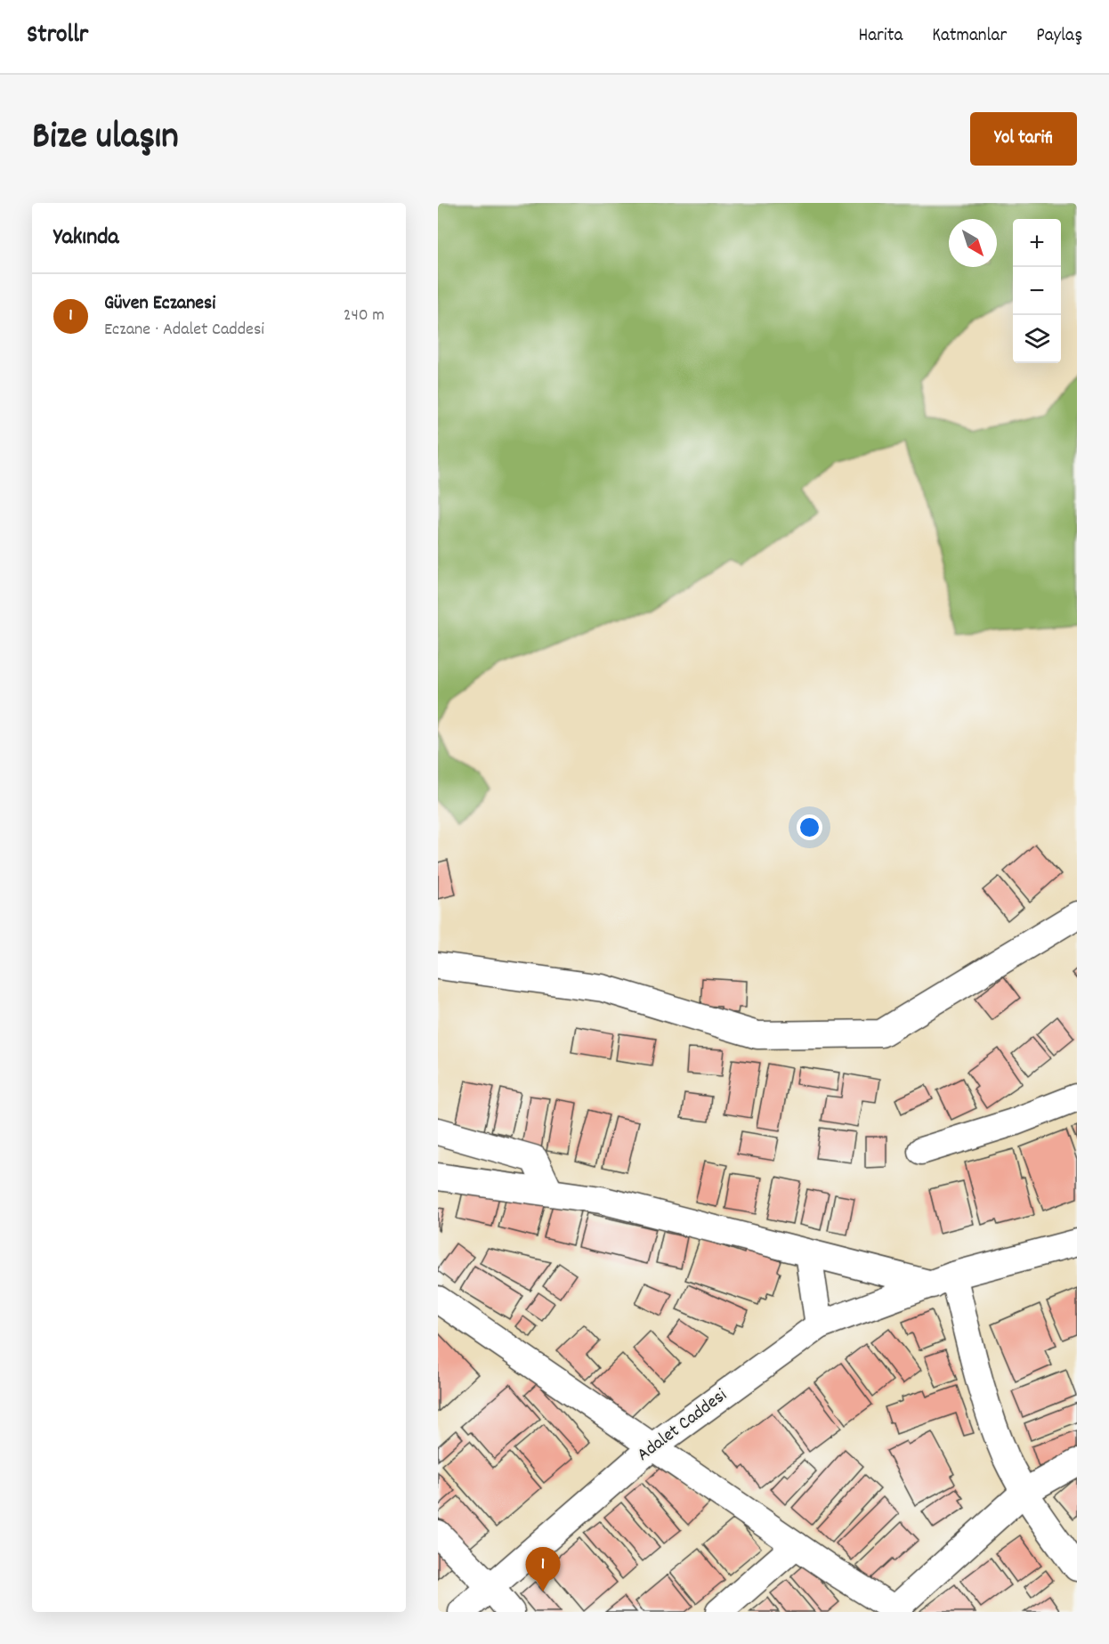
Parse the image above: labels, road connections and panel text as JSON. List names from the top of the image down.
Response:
{
  "streets": {
    "street": ["Adalet Caddesi"]
  },
  "north": "bottom right",
  "page": {
    "header": "Strollr",
    "nav": ["Harita", "Katmanlar", "Paylaş"],
    "title": "Bize ulaşın",
    "buttons": "Yol tarifi",
    "heading": "Yakında",
    "map_buttons": ["+", "−"],
    "list": [
      {
        "mark": "1",
        "name": "Güven Eczanesi",
        "note": "Eczane · Adalet Caddesi",
        "value": "240 m"
      }
    ],
    "pins": "1"
  }
}
